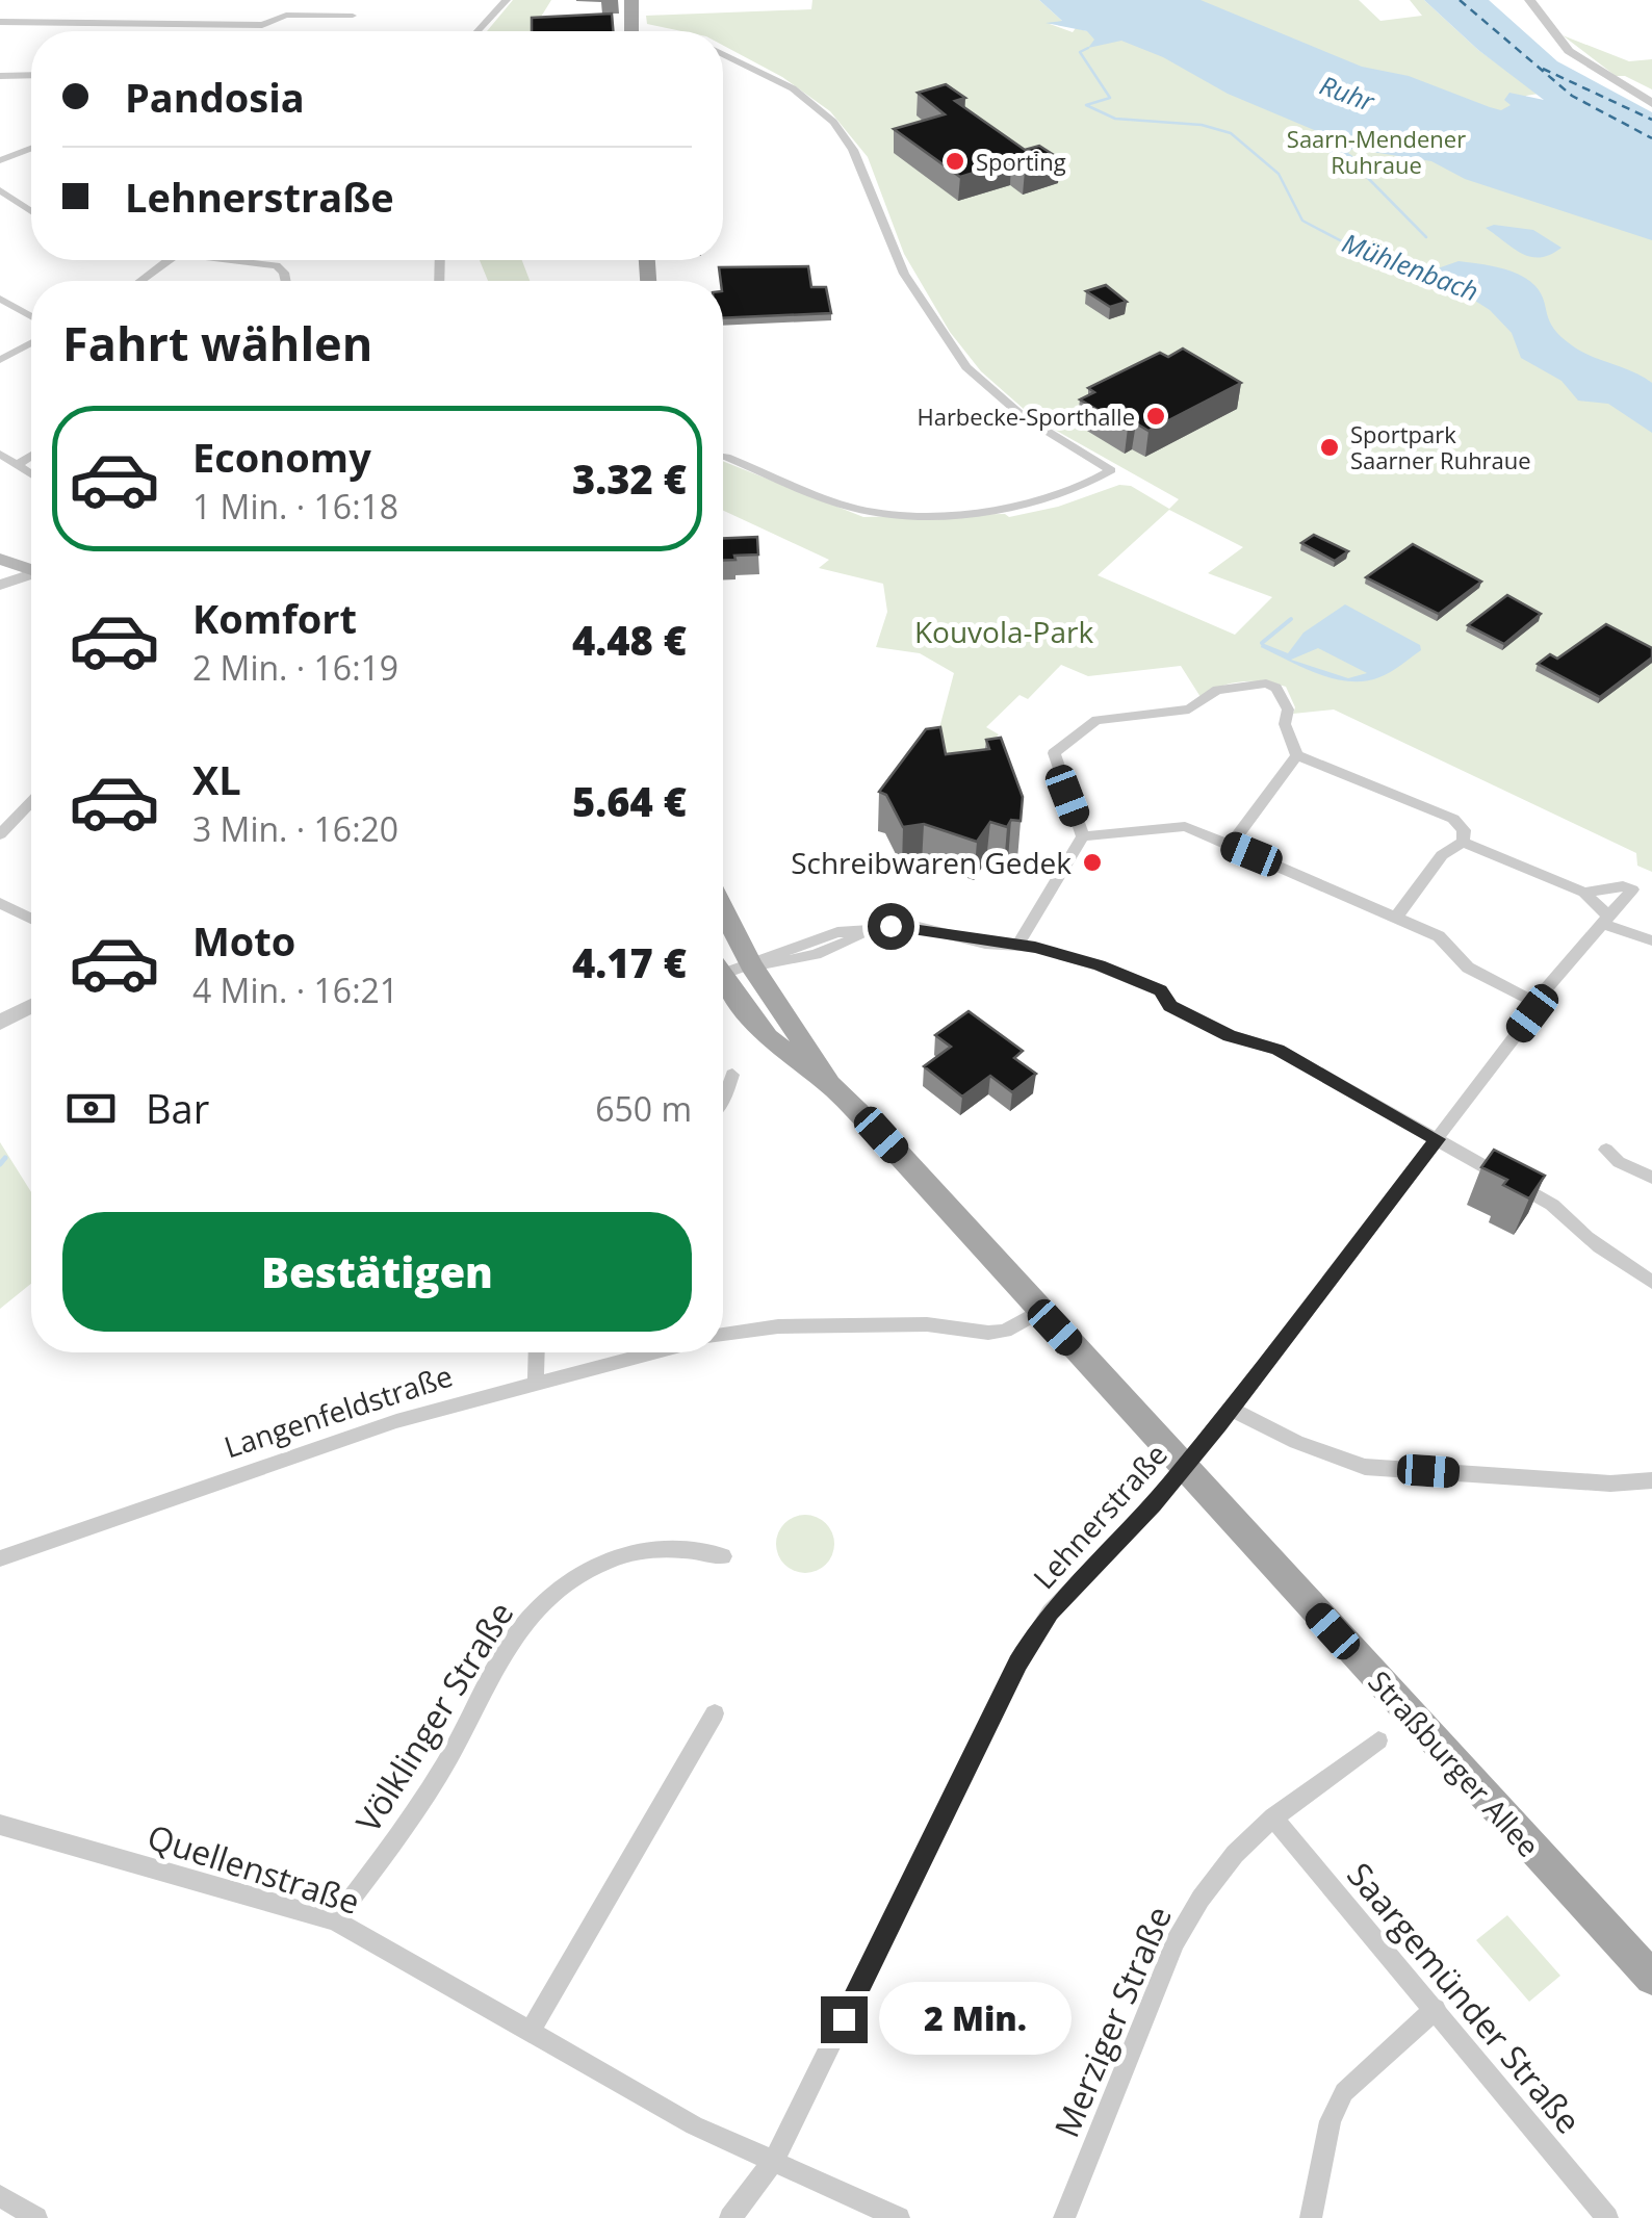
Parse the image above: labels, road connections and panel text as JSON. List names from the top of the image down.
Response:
{
  "streets": {
    "main road": ["Straßburger Allee"],
    "street": [
      "Langenfeldstraße",
      "Lehnerstraße",
      "Völklinger Straße",
      "Quellenstraße",
      "Saargemünder Straße",
      "Merziger Straße"
    ]
  },
  "crossings": [
    ["Lehnerstraße", "Straßburger Allee"],
    ["Lehnerstraße", "Quellenstraße"],
    ["Völklinger Straße", "Quellenstraße"],
    ["Saargemünder Straße", "Merziger Straße"]
  ],
  "water": ["Ruhr", "Mühlenbach"],
  "parks": ["Saarn-Mendener Ruhraue", "Kouvola-Park"],
  "places": [
    "Sporting",
    "Harbecke-Sporthalle",
    "Sportpark Saarner Ruhraue",
    "Schreibwaren Gedek"
  ],
  "page": {
    "banner": ["Pandosia", "Lehnerstraße"],
    "heading": "Fahrt wählen",
    "list": [
      {
        "name": "Economy",
        "note": "1 Min. · 16:18",
        "value": "3.32 €"
      },
      {
        "name": "Komfort",
        "note": "2 Min. · 16:19",
        "value": "4.48 €"
      },
      {
        "name": "XL",
        "note": "3 Min. · 16:20",
        "value": "5.64 €"
      },
      {
        "name": "Moto",
        "note": "4 Min. · 16:21",
        "value": "4.17 €"
      }
    ],
    "pay": ["Bar", "650 m"],
    "buttons": "Bestätigen",
    "bubble": "2 Min."
  }
}
